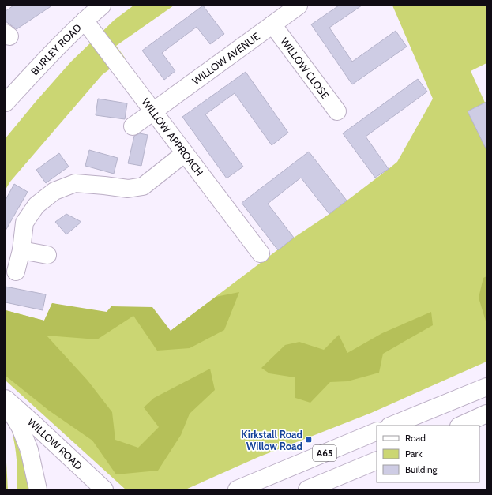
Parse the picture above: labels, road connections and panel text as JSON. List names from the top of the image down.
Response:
{
  "streets": {
    "street": [
      "BURLEY ROAD",
      "WILLOW AVENUE",
      "WILLOW CLOSE",
      "WILLOW APPROACH",
      "WILLOW ROAD",
      "A65"
    ]
  },
  "crossings": [
    ["BURLEY ROAD", "WILLOW APPROACH"],
    ["WILLOW AVENUE", "WILLOW CLOSE"],
    ["WILLOW AVENUE", "WILLOW APPROACH"]
  ],
  "places": {
    "transit": ["Kirkstall Road Willow Road"]
  },
  "legend": ["Road", "Park", "Building"]
}
